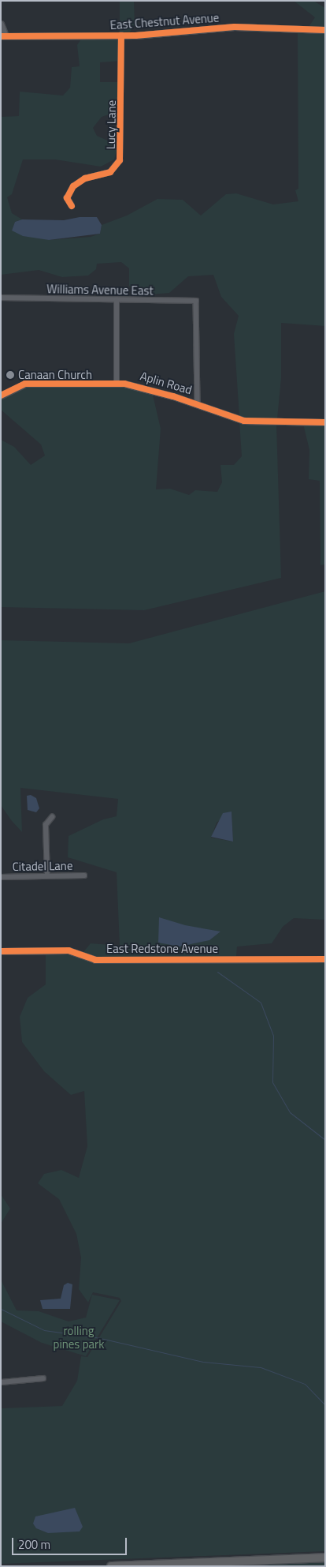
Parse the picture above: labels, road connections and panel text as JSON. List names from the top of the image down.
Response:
{
  "streets": {
    "street": [
      "East Chestnut Avenue",
      "Lucy Lane",
      "Williams Avenue East",
      "Aplin Road",
      "Citadel Lane",
      "East Redstone Avenue"
    ]
  },
  "crossings": [
    ["East Chestnut Avenue", "Lucy Lane"],
    ["Williams Avenue East", "Aplin Road"]
  ],
  "parks": ["rolling pines park"],
  "places": ["Canaan Church"],
  "scale_bar": "200 m"
}
